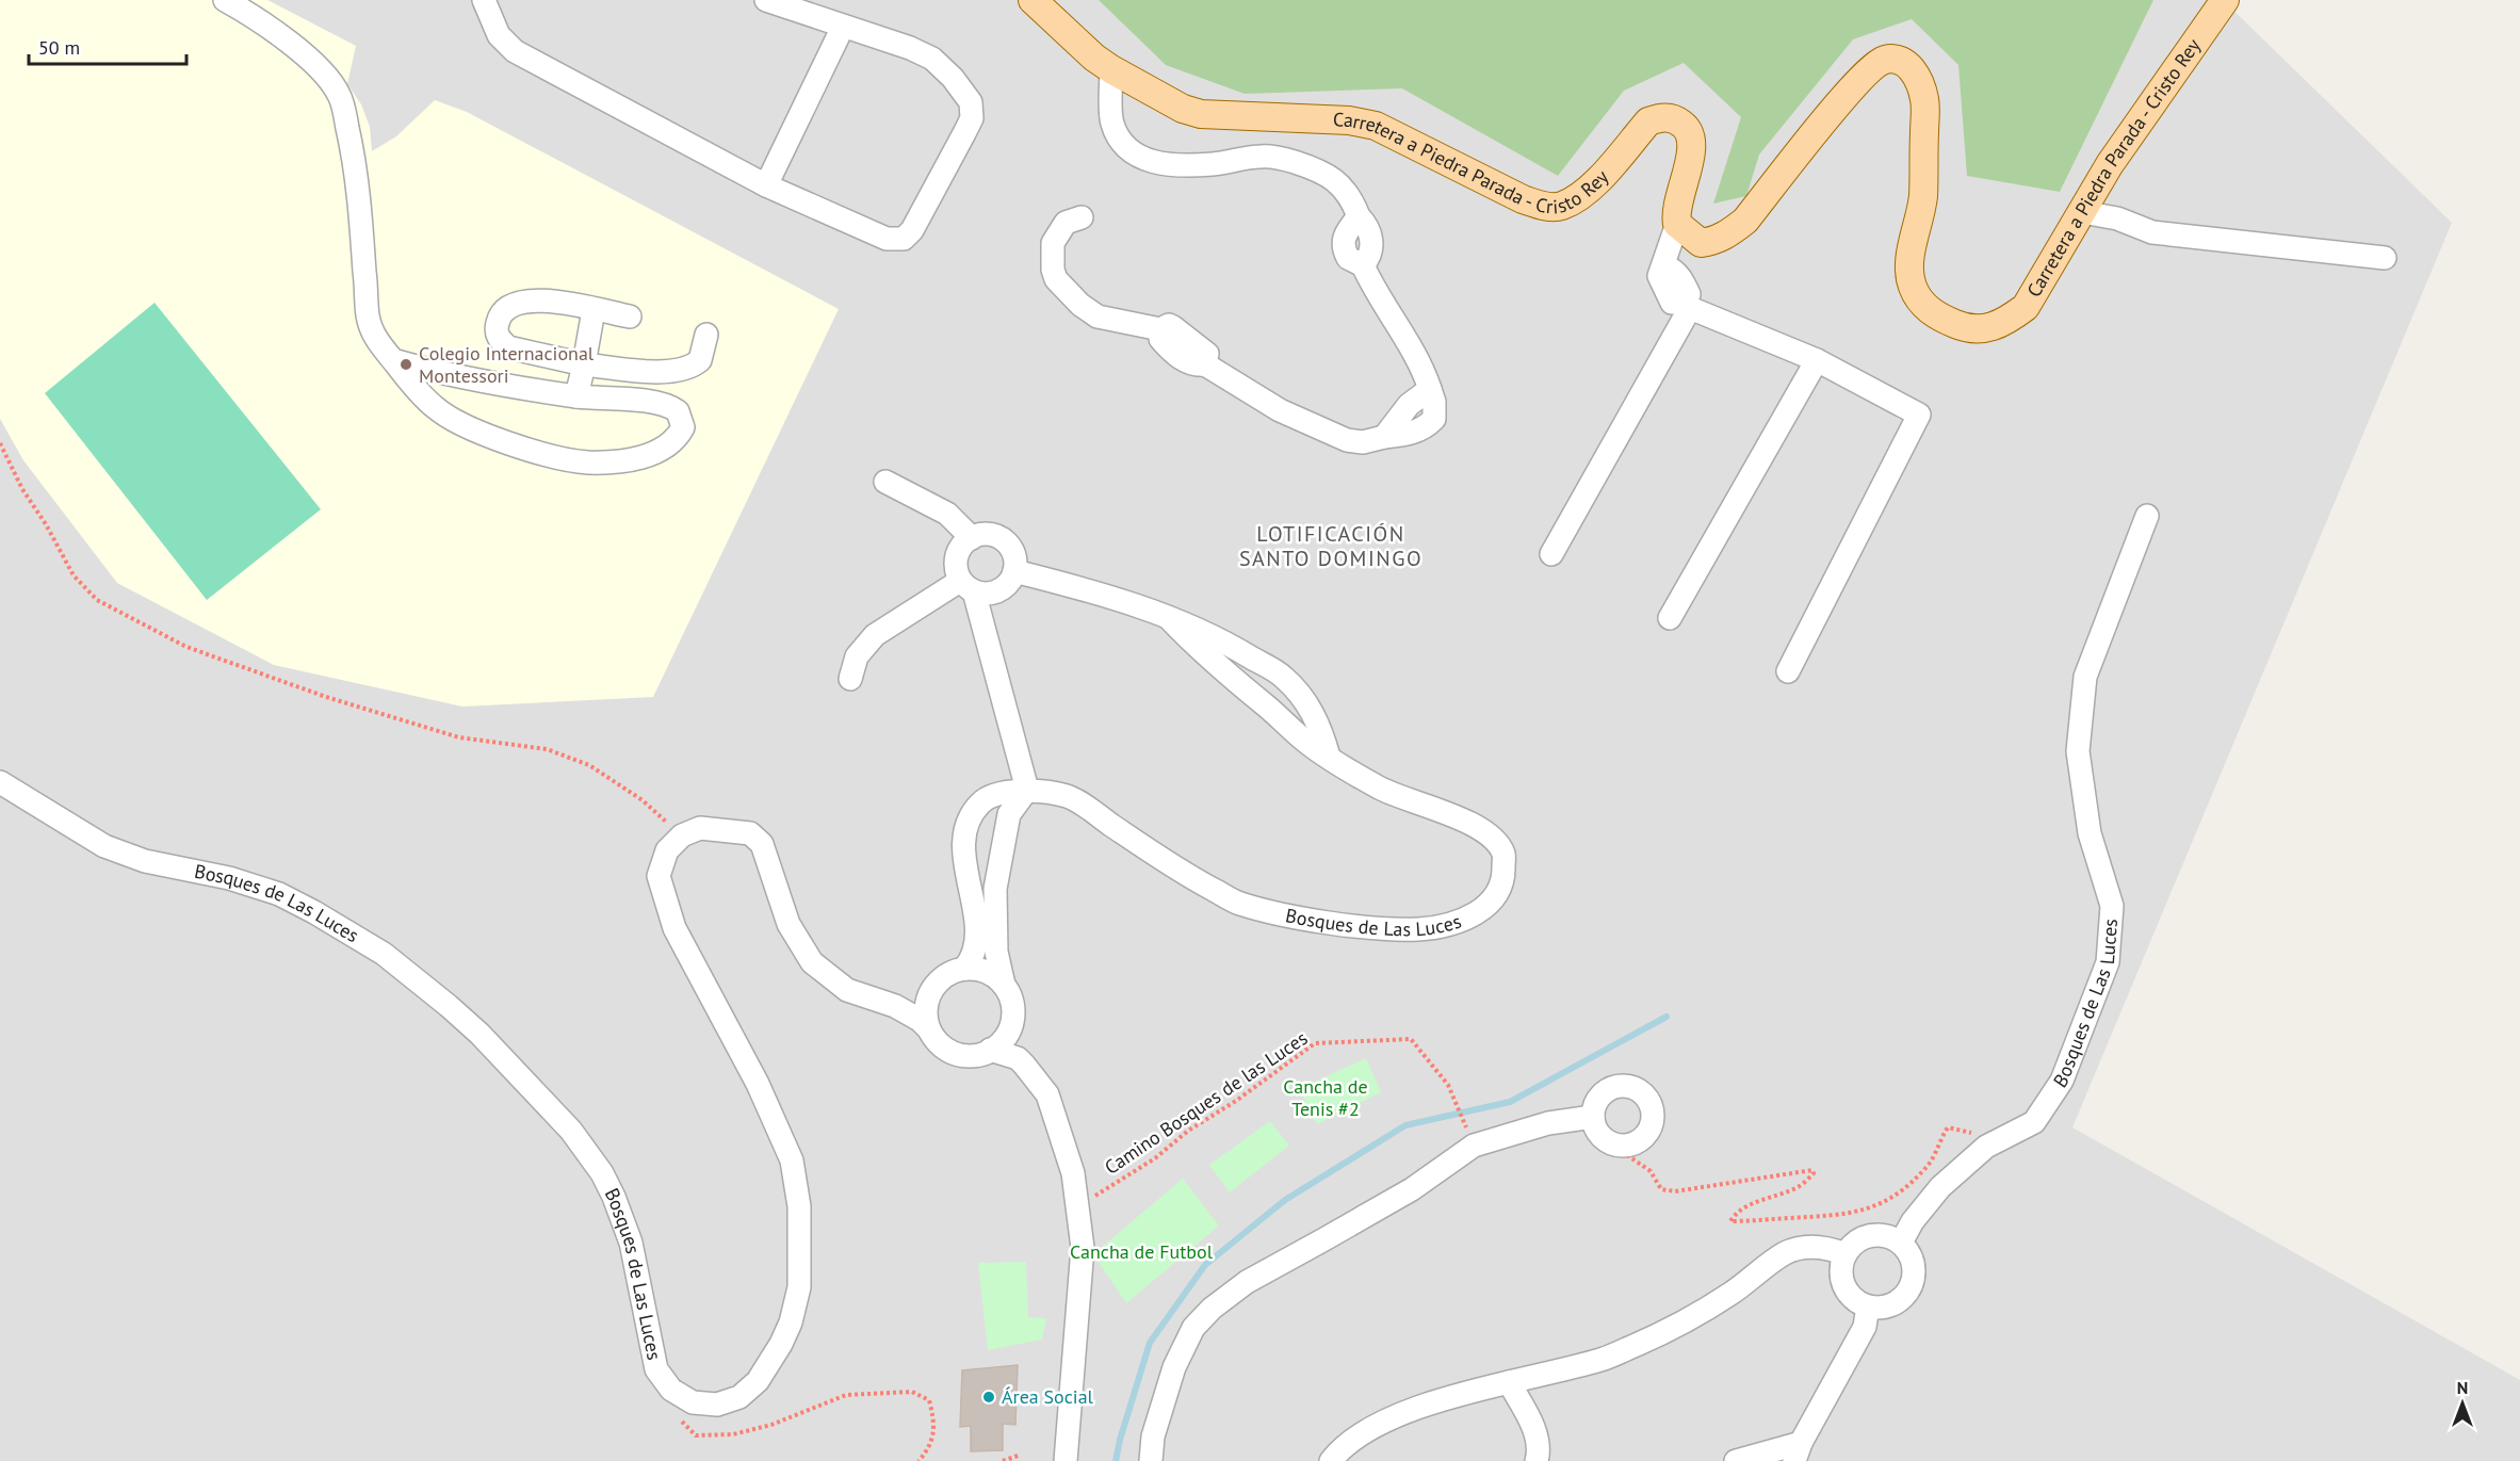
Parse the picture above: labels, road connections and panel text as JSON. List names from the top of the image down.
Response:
{
  "streets": {
    "main road": ["Carretera a Piedra Parada - Cristo Rey"],
    "street": ["Bosques de Las Luces"],
    "path": ["Camino Bosques de las Luces"]
  },
  "districts": ["LOTIFICACIÓN SANTO DOMINGO"],
  "parks": ["Cancha de Tenis #2", "Cancha de Futbol"],
  "places": ["Colegio Internacional Montessori", "Área Social"],
  "scale_bar": "50 m",
  "north": "top"
}
